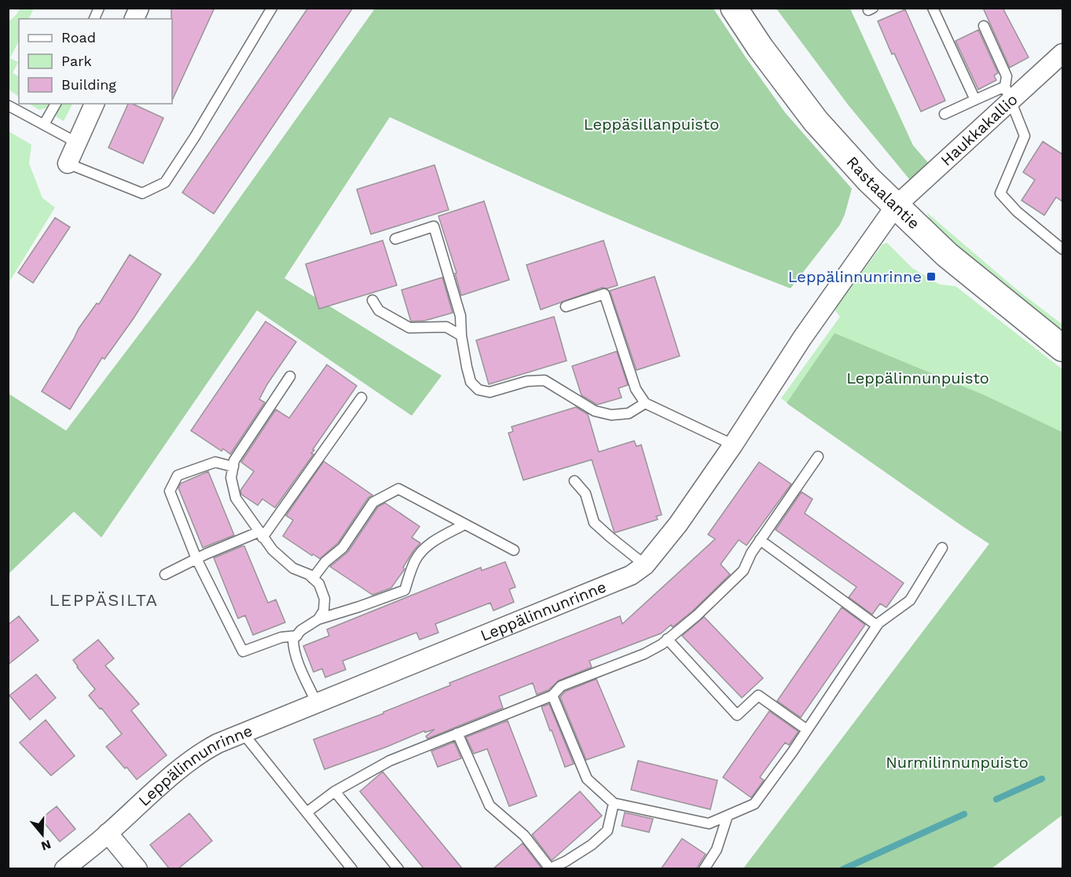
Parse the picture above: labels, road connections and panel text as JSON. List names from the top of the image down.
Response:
{
  "streets": {
    "main road": ["Rastaalantie"],
    "street": ["Haukkakallio", "Leppälinnunrinne"]
  },
  "crossings": [
    ["Haukkakallio", "Rastaalantie"],
    ["Haukkakallio", "Leppälinnunrinne"],
    ["Rastaalantie", "Leppälinnunrinne"]
  ],
  "districts": ["LEPPÄSILTA"],
  "parks": ["Leppäsillanpuisto", "Leppälinnunpuisto", "Nurmilinnunpuisto"],
  "places": {
    "transit": ["Leppälinnunrinne"]
  },
  "legend": ["Road", "Park", "Building"],
  "north": "bottom"
}
